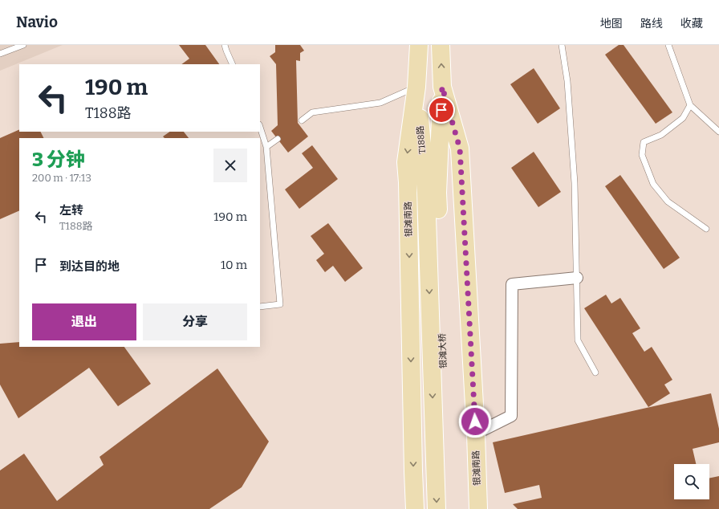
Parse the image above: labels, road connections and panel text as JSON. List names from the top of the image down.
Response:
{
  "streets": {
    "main road": ["T188路", "银滩南路", "银滩大桥"]
  },
  "crossings": [
    ["T188路", "银滩南路"],
    ["T188路", "银滩大桥"]
  ],
  "page": {
    "header": "Navio",
    "nav": ["地图", "路线", "收藏"],
    "turn": ["190 m", "T188路"],
    "heading": ["3 分钟", "200 m · 17:13"],
    "list": [
      {
        "name": "左转",
        "note": "T188路",
        "value": "190 m"
      },
      {
        "name": "到达目的地",
        "value": "10 m"
      }
    ],
    "buttons": ["退出", "分享"]
  }
}
